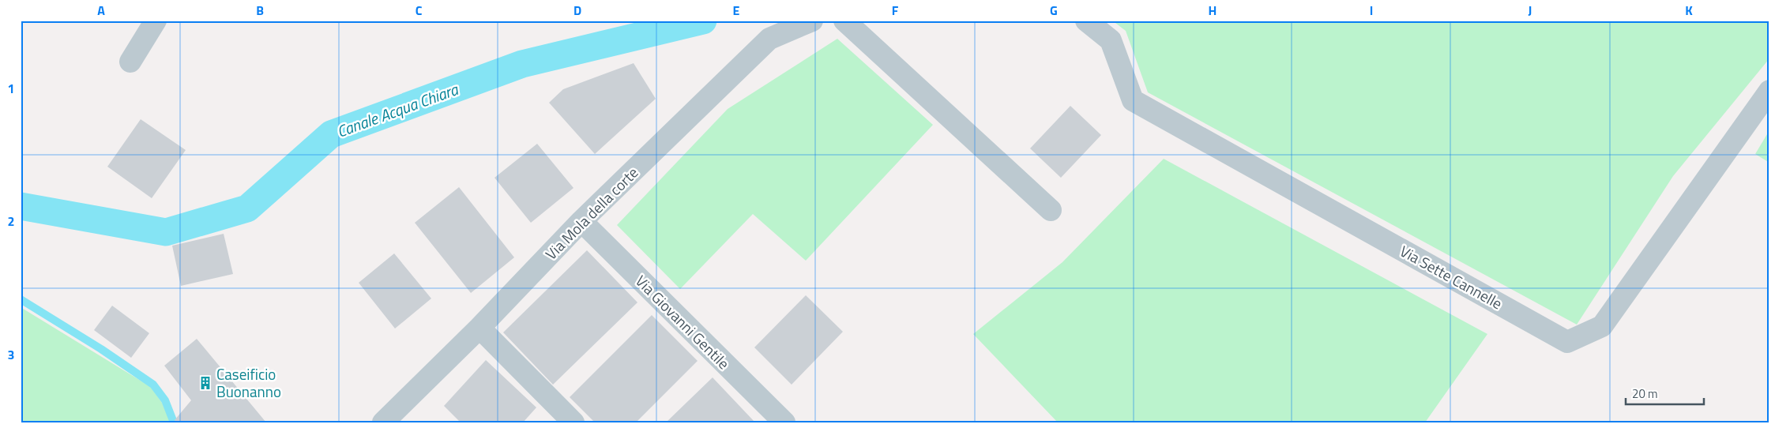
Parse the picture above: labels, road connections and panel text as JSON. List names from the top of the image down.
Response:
{
  "streets": {
    "street": ["Via Mola della corte", "Via Sette Cannelle", "Via Giovanni Gentile"]
  },
  "crossings": [
    ["Via Mola della corte", "Via Giovanni Gentile"]
  ],
  "water": ["Canale Acqua Chiara"],
  "places": {
    "building": ["Caseificio Buonanno"]
  },
  "scale_bar": "20 m",
  "grid": {
    "columns": [
      "A",
      "B",
      "C",
      "D",
      "E",
      "F",
      "G",
      "H",
      "I",
      "J",
      "K"
    ],
    "rows": ["1", "2", "3"]
  }
}
